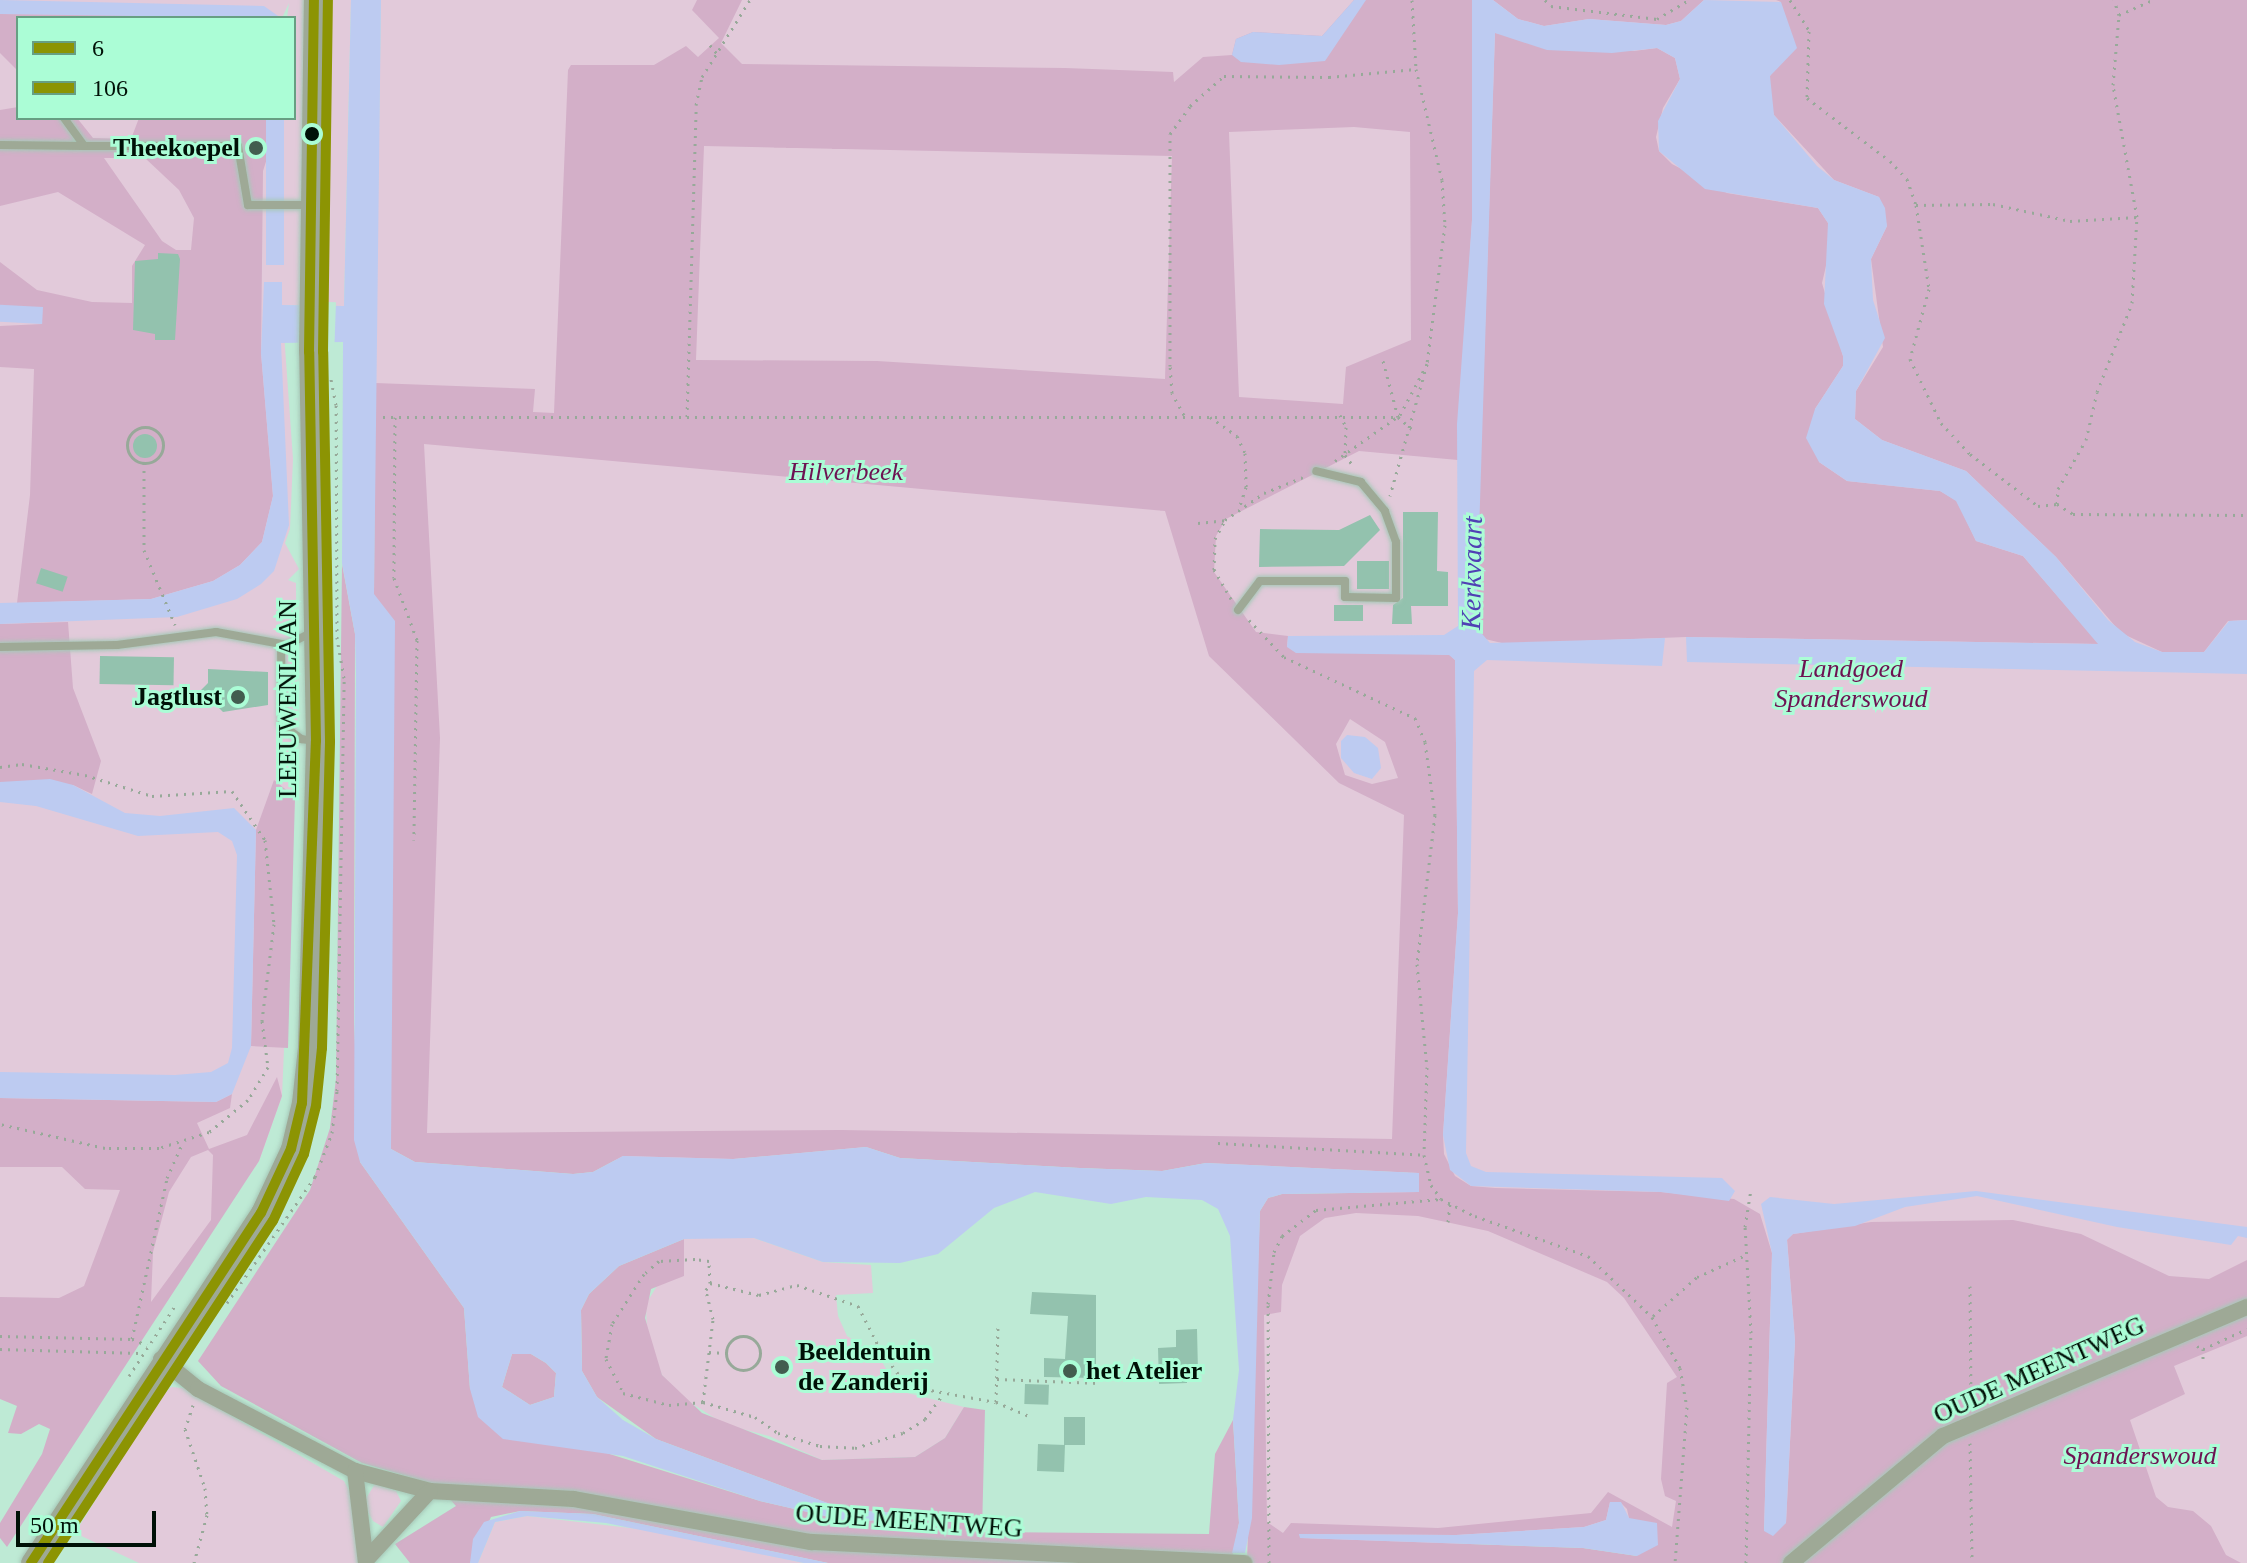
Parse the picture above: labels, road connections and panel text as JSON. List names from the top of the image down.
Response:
{
  "streets": {
    "street": ["LEEUWENLAAN", "OUDE MEENTWEG"]
  },
  "crossings": [
    ["LEEUWENLAAN", "OUDE MEENTWEG"]
  ],
  "water": ["Kerkvaart"],
  "parks": ["Hilverbeek", "Landgoed Spanderswoud", "Spanderswoud"],
  "places": [
    "Theekoepel",
    "Jagtlust",
    "Beeldentuin de Zanderij",
    "het Atelier"
  ],
  "lines": ["transit line 6", "transit line 106"],
  "legend": ["6", "106"],
  "scale_bar": "50 m"
}
